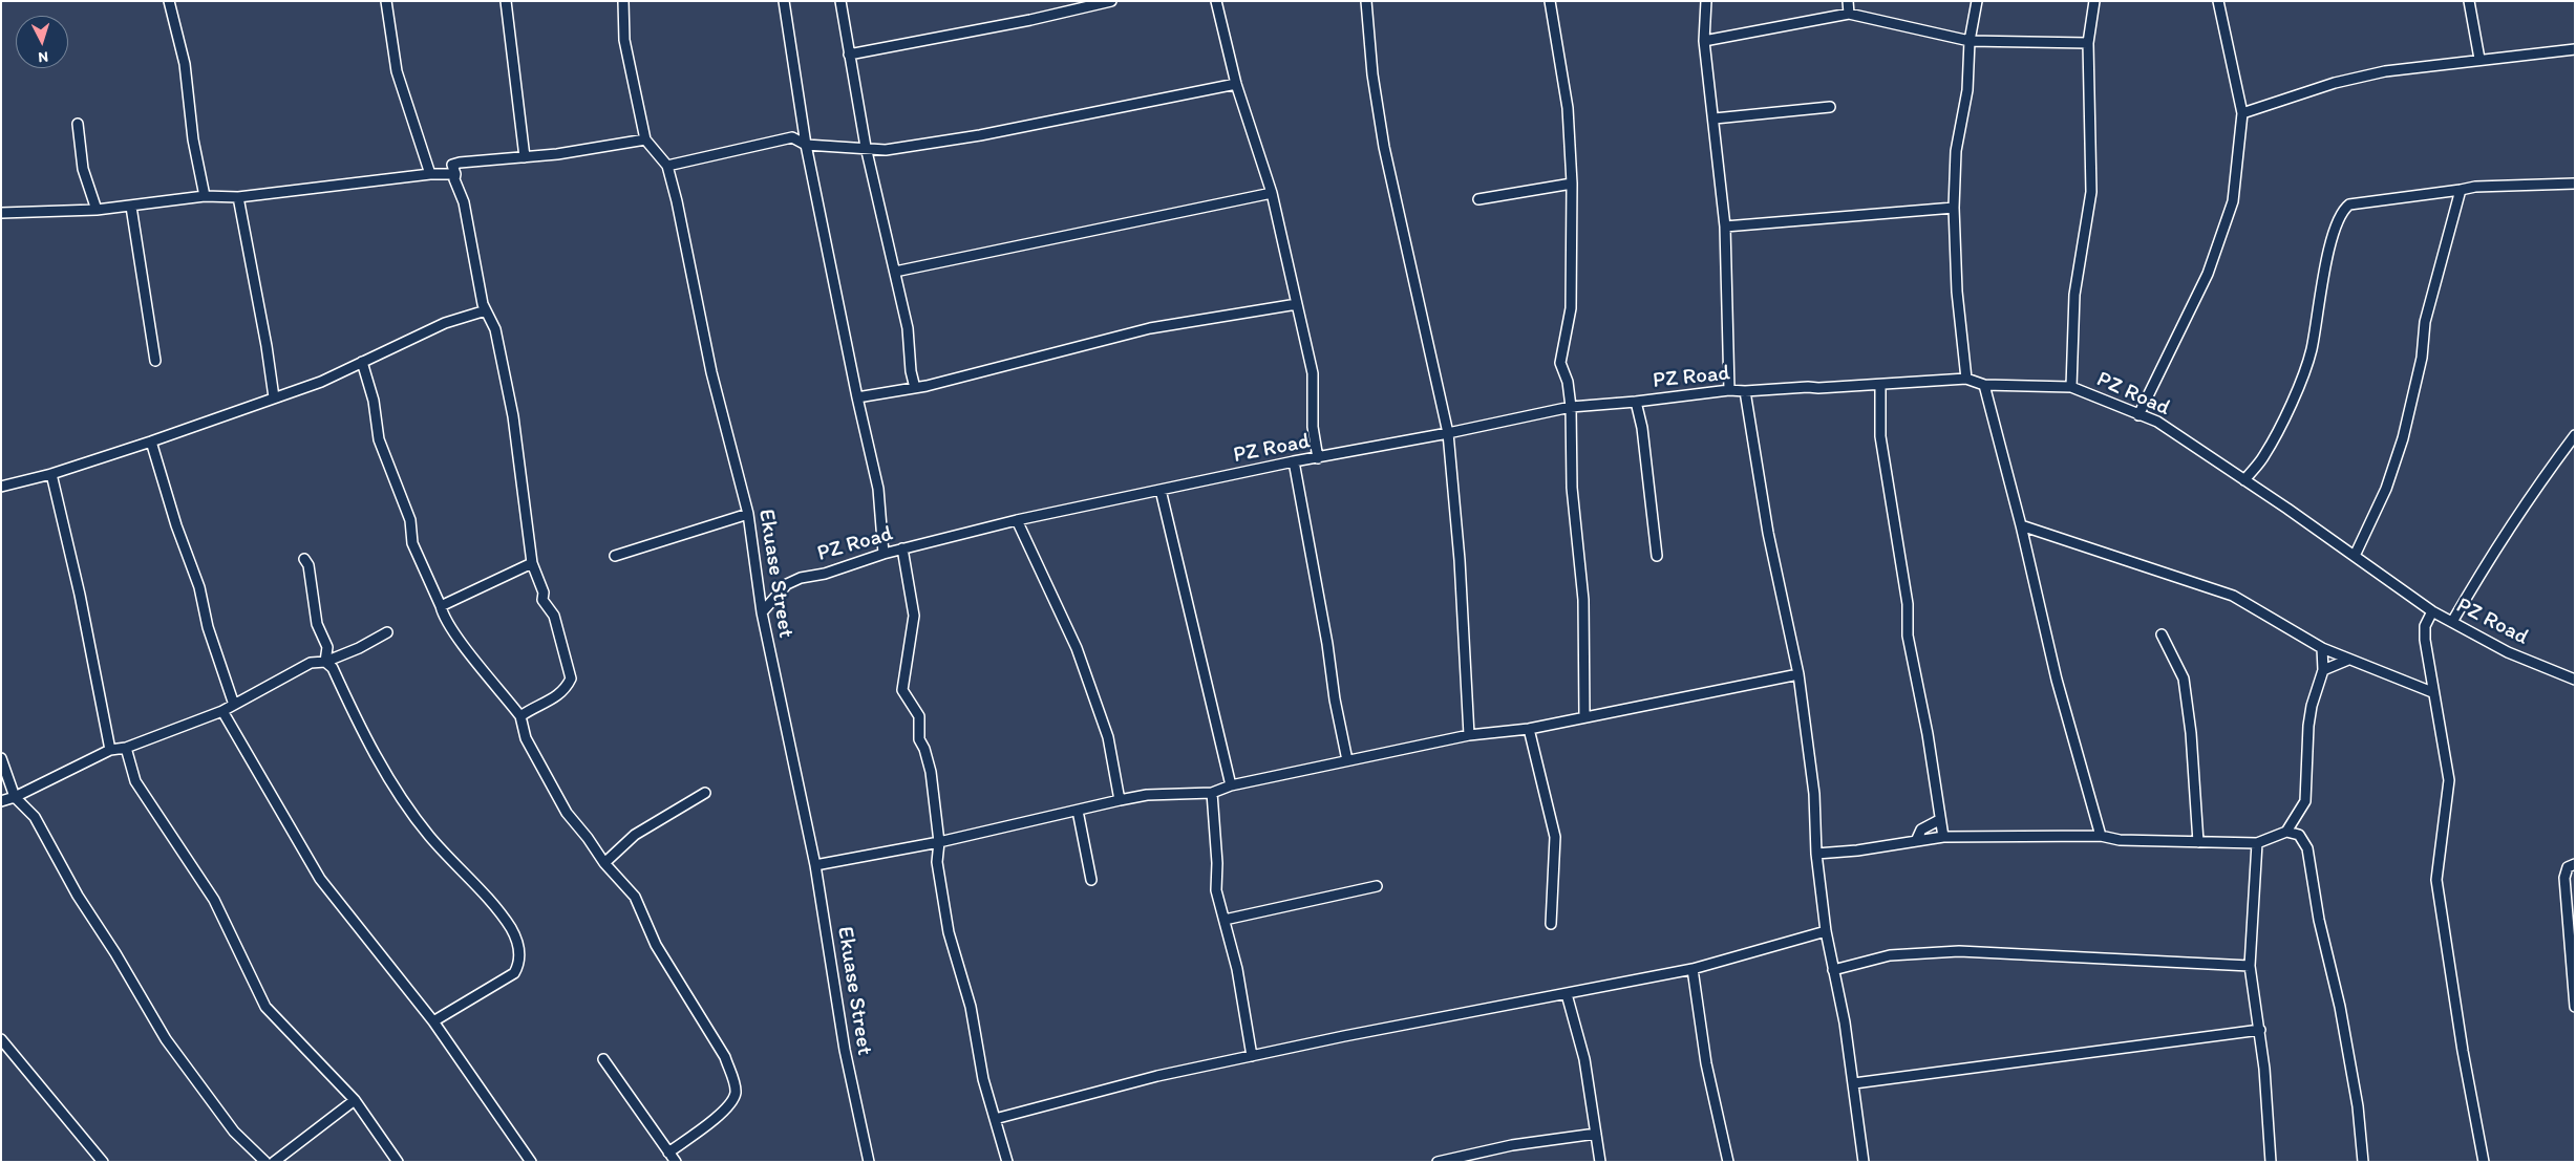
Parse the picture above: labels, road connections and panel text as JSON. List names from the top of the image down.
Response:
{
  "streets": {
    "street": ["PZ Road", "Ekuase Street"]
  },
  "crossings": [
    ["PZ Road", "Ekuase Street"]
  ],
  "north": "bottom"
}
